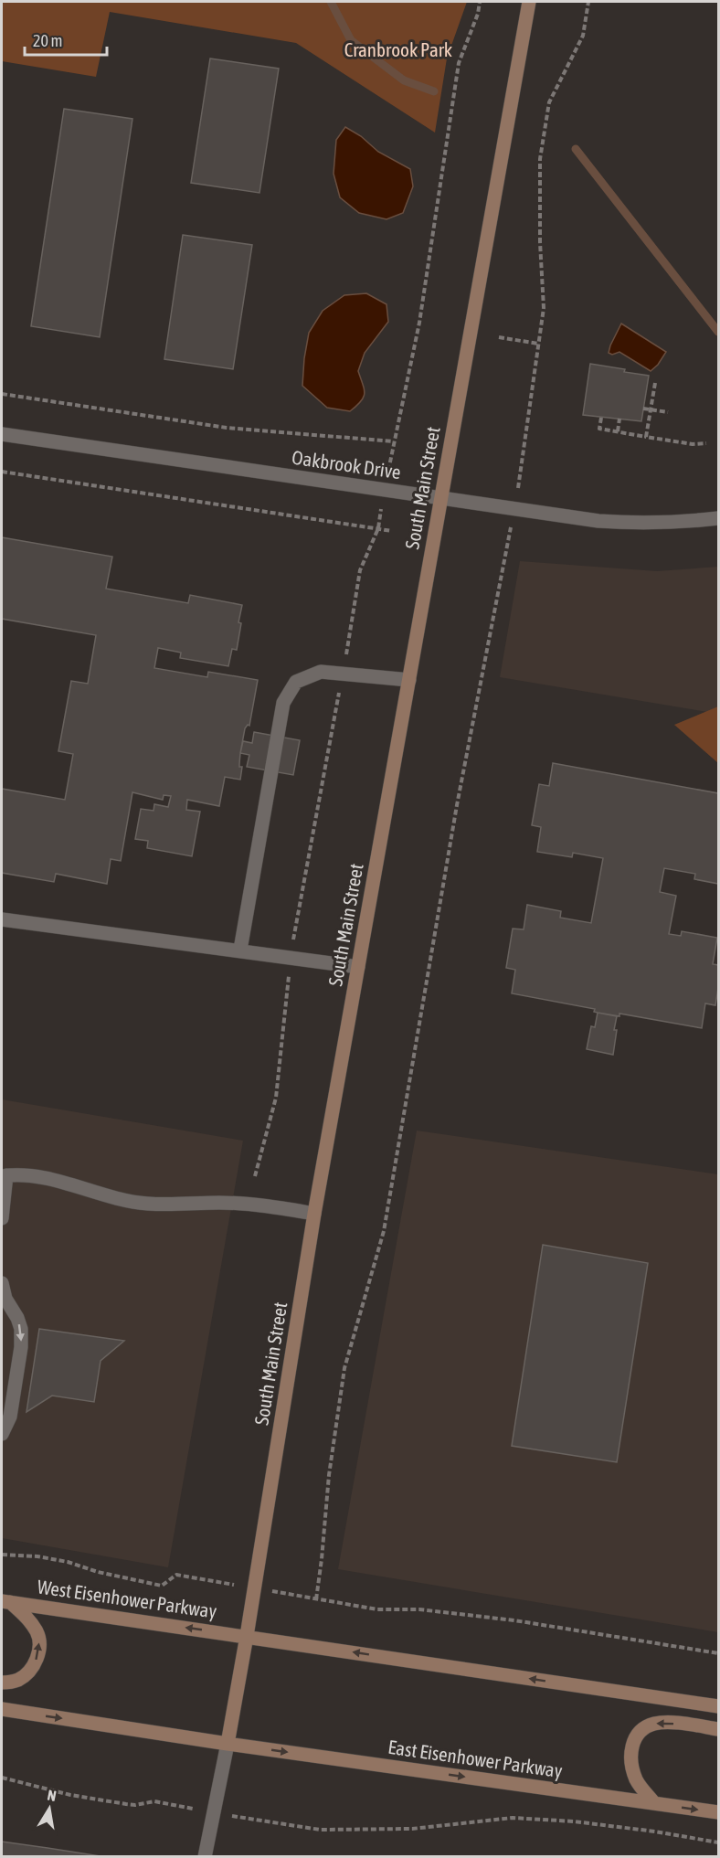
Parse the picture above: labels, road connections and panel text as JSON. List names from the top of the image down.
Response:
{
  "streets": {
    "street": [
      "Oakbrook Drive",
      "South Main Street",
      "West Eisenhower Parkway",
      "East Eisenhower Parkway"
    ]
  },
  "crossings": [
    ["Oakbrook Drive", "South Main Street"],
    ["South Main Street", "West Eisenhower Parkway"],
    ["South Main Street", "East Eisenhower Parkway"]
  ],
  "parks": ["Cranbrook Park"],
  "scale_bar": "20 m",
  "north": "top"
}
